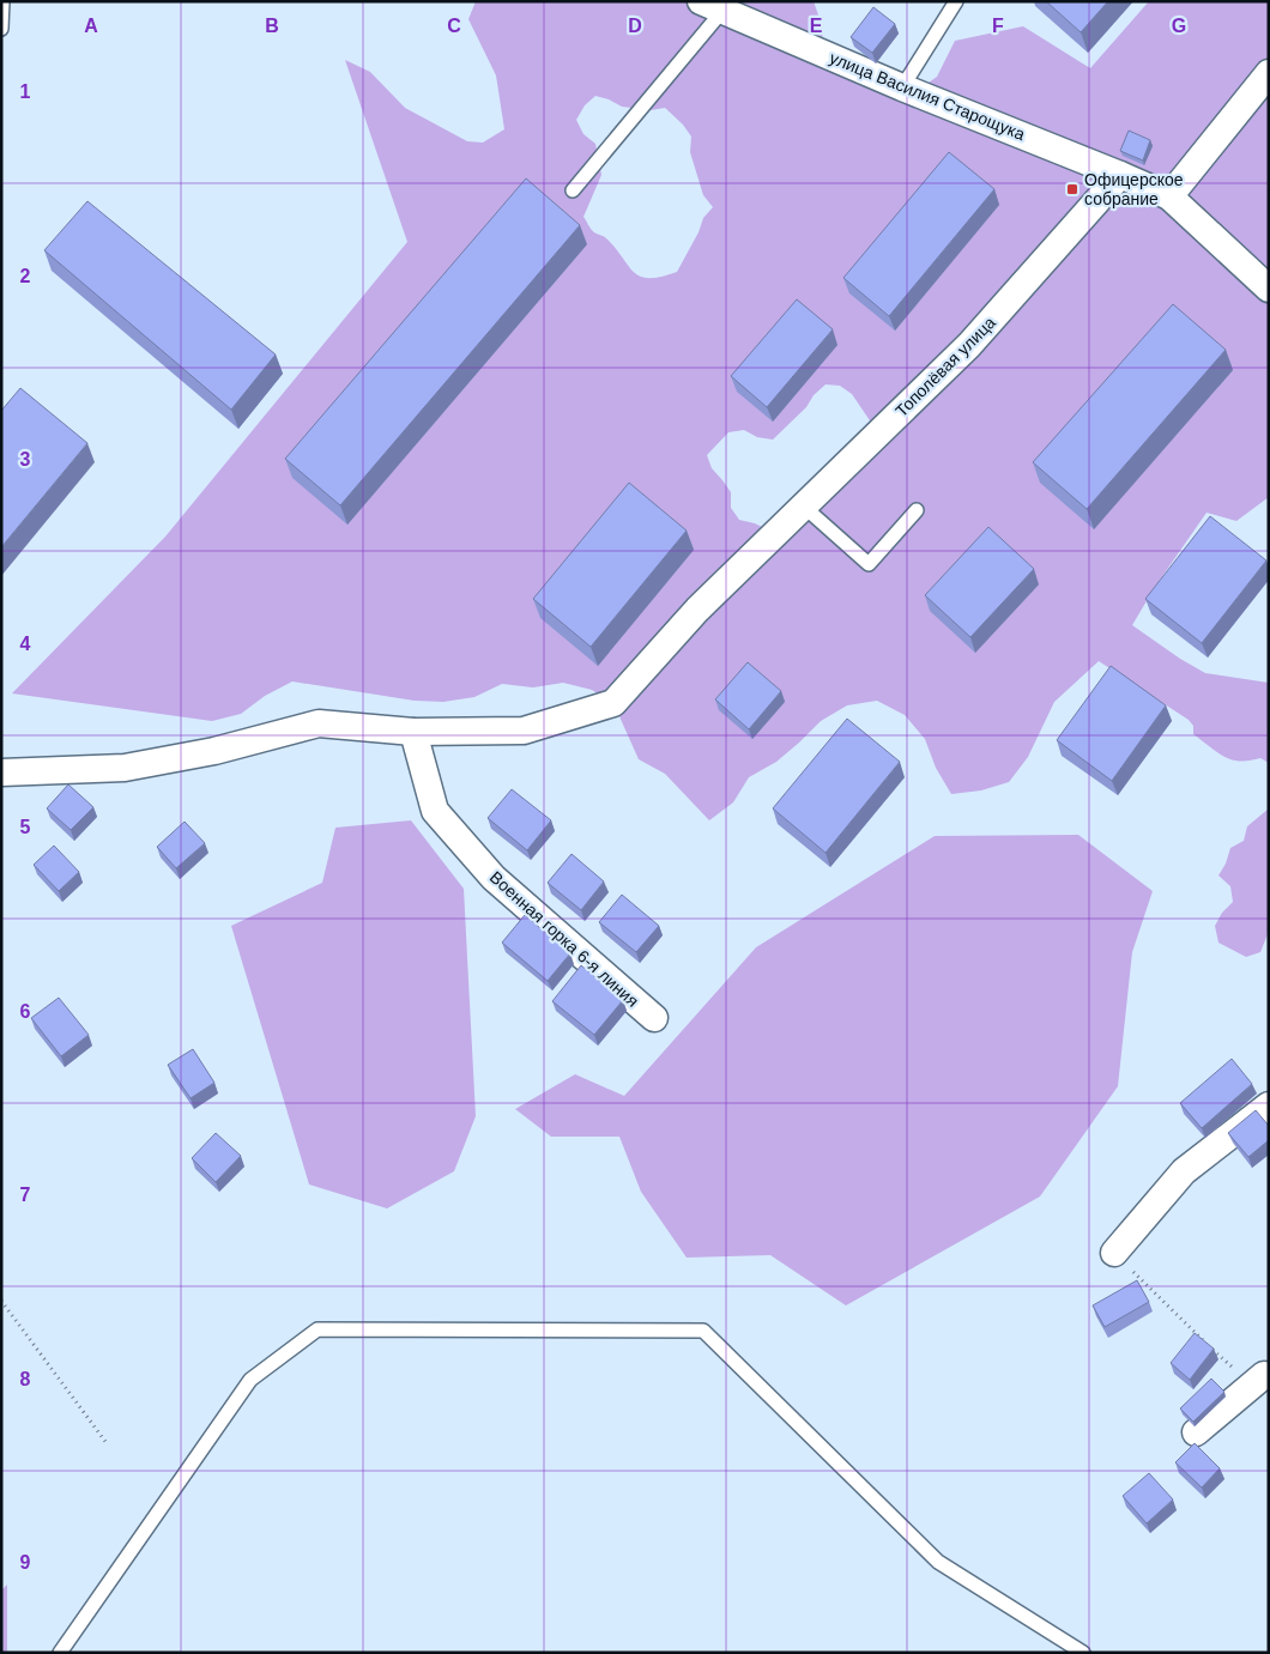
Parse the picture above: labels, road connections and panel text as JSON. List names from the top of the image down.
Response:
{
  "streets": {
    "street": ["улица Василия Старощука", "Тополёвая улица", "Военная горка 6-я линия"]
  },
  "crossings": [
    ["улица Василия Старощука", "Тополёвая улица"],
    ["Тополёвая улица", "Военная горка 6-я линия"]
  ],
  "places": {
    "transit": ["Офицерское собрание"]
  },
  "grid": {
    "columns": [
      "A",
      "B",
      "C",
      "D",
      "E",
      "F",
      "G"
    ],
    "rows": [
      "1",
      "2",
      "3",
      "4",
      "5",
      "6",
      "7",
      "8",
      "9"
    ]
  }
}
